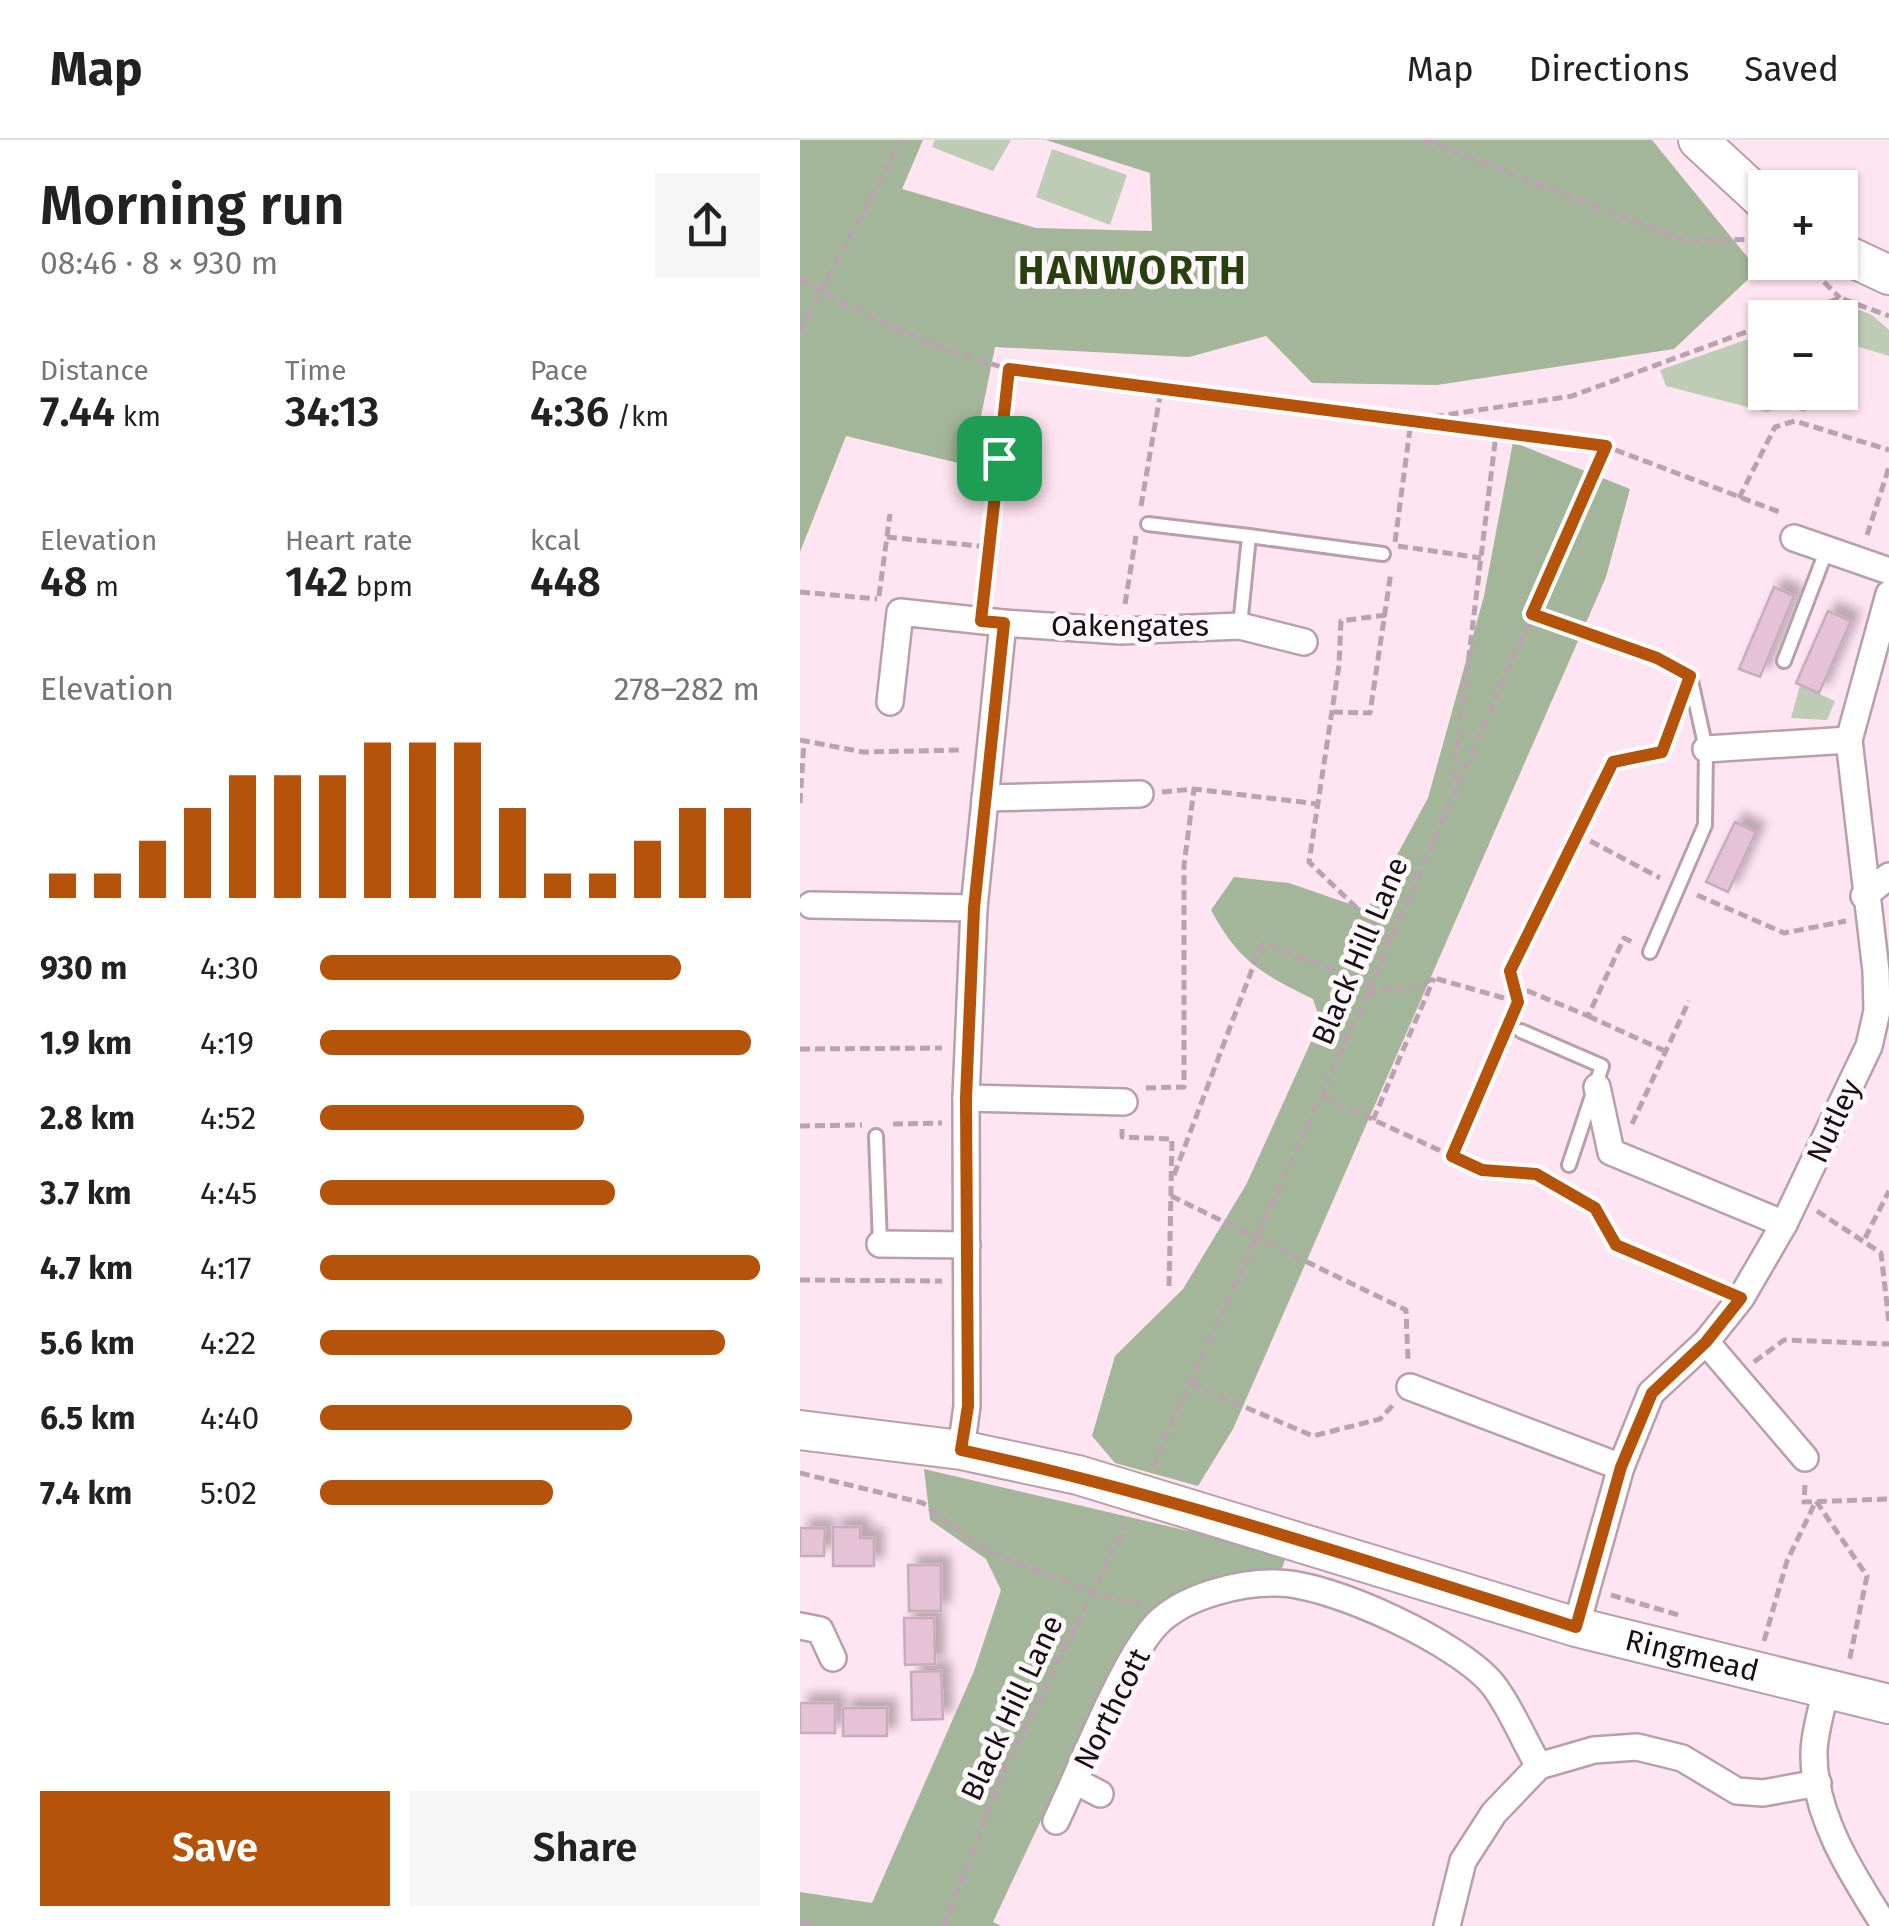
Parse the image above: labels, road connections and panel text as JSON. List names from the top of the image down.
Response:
{
  "streets": {
    "street": [
      "Oakengates",
      "Nutley",
      "Ringmead",
      "Northcott"
    ],
    "path": ["Black Hill Lane"]
  },
  "crossings": [
    ["Nutley", "Ringmead"]
  ],
  "districts": ["HANWORTH"],
  "page": {
    "header": "Map",
    "nav": ["Map", "Directions", "Saved"],
    "heading": ["Morning run", "08:46 · 8 × 930 m"],
    "map_buttons": ["+", "−"],
    "stats": [
      ["Distance", "7.44 km"],
      ["Time", "34:13"],
      ["Pace", "4:36 /km"],
      ["Elevation", "48 m"],
      ["Heart rate", "142 bpm"],
      ["kcal", "448"]
    ],
    "chart": ["Elevation", "278–282 m"],
    "list": [
      {
        "name": "930 m",
        "note": "4:30"
      },
      {
        "name": "1.9 km",
        "note": "4:19"
      },
      {
        "name": "2.8 km",
        "note": "4:52"
      },
      {
        "name": "3.7 km",
        "note": "4:45"
      },
      {
        "name": "4.7 km",
        "note": "4:17"
      },
      {
        "name": "5.6 km",
        "note": "4:22"
      },
      {
        "name": "6.5 km",
        "note": "4:40"
      },
      {
        "name": "7.4 km",
        "note": "5:02"
      }
    ],
    "buttons": ["Save", "Share"]
  }
}
